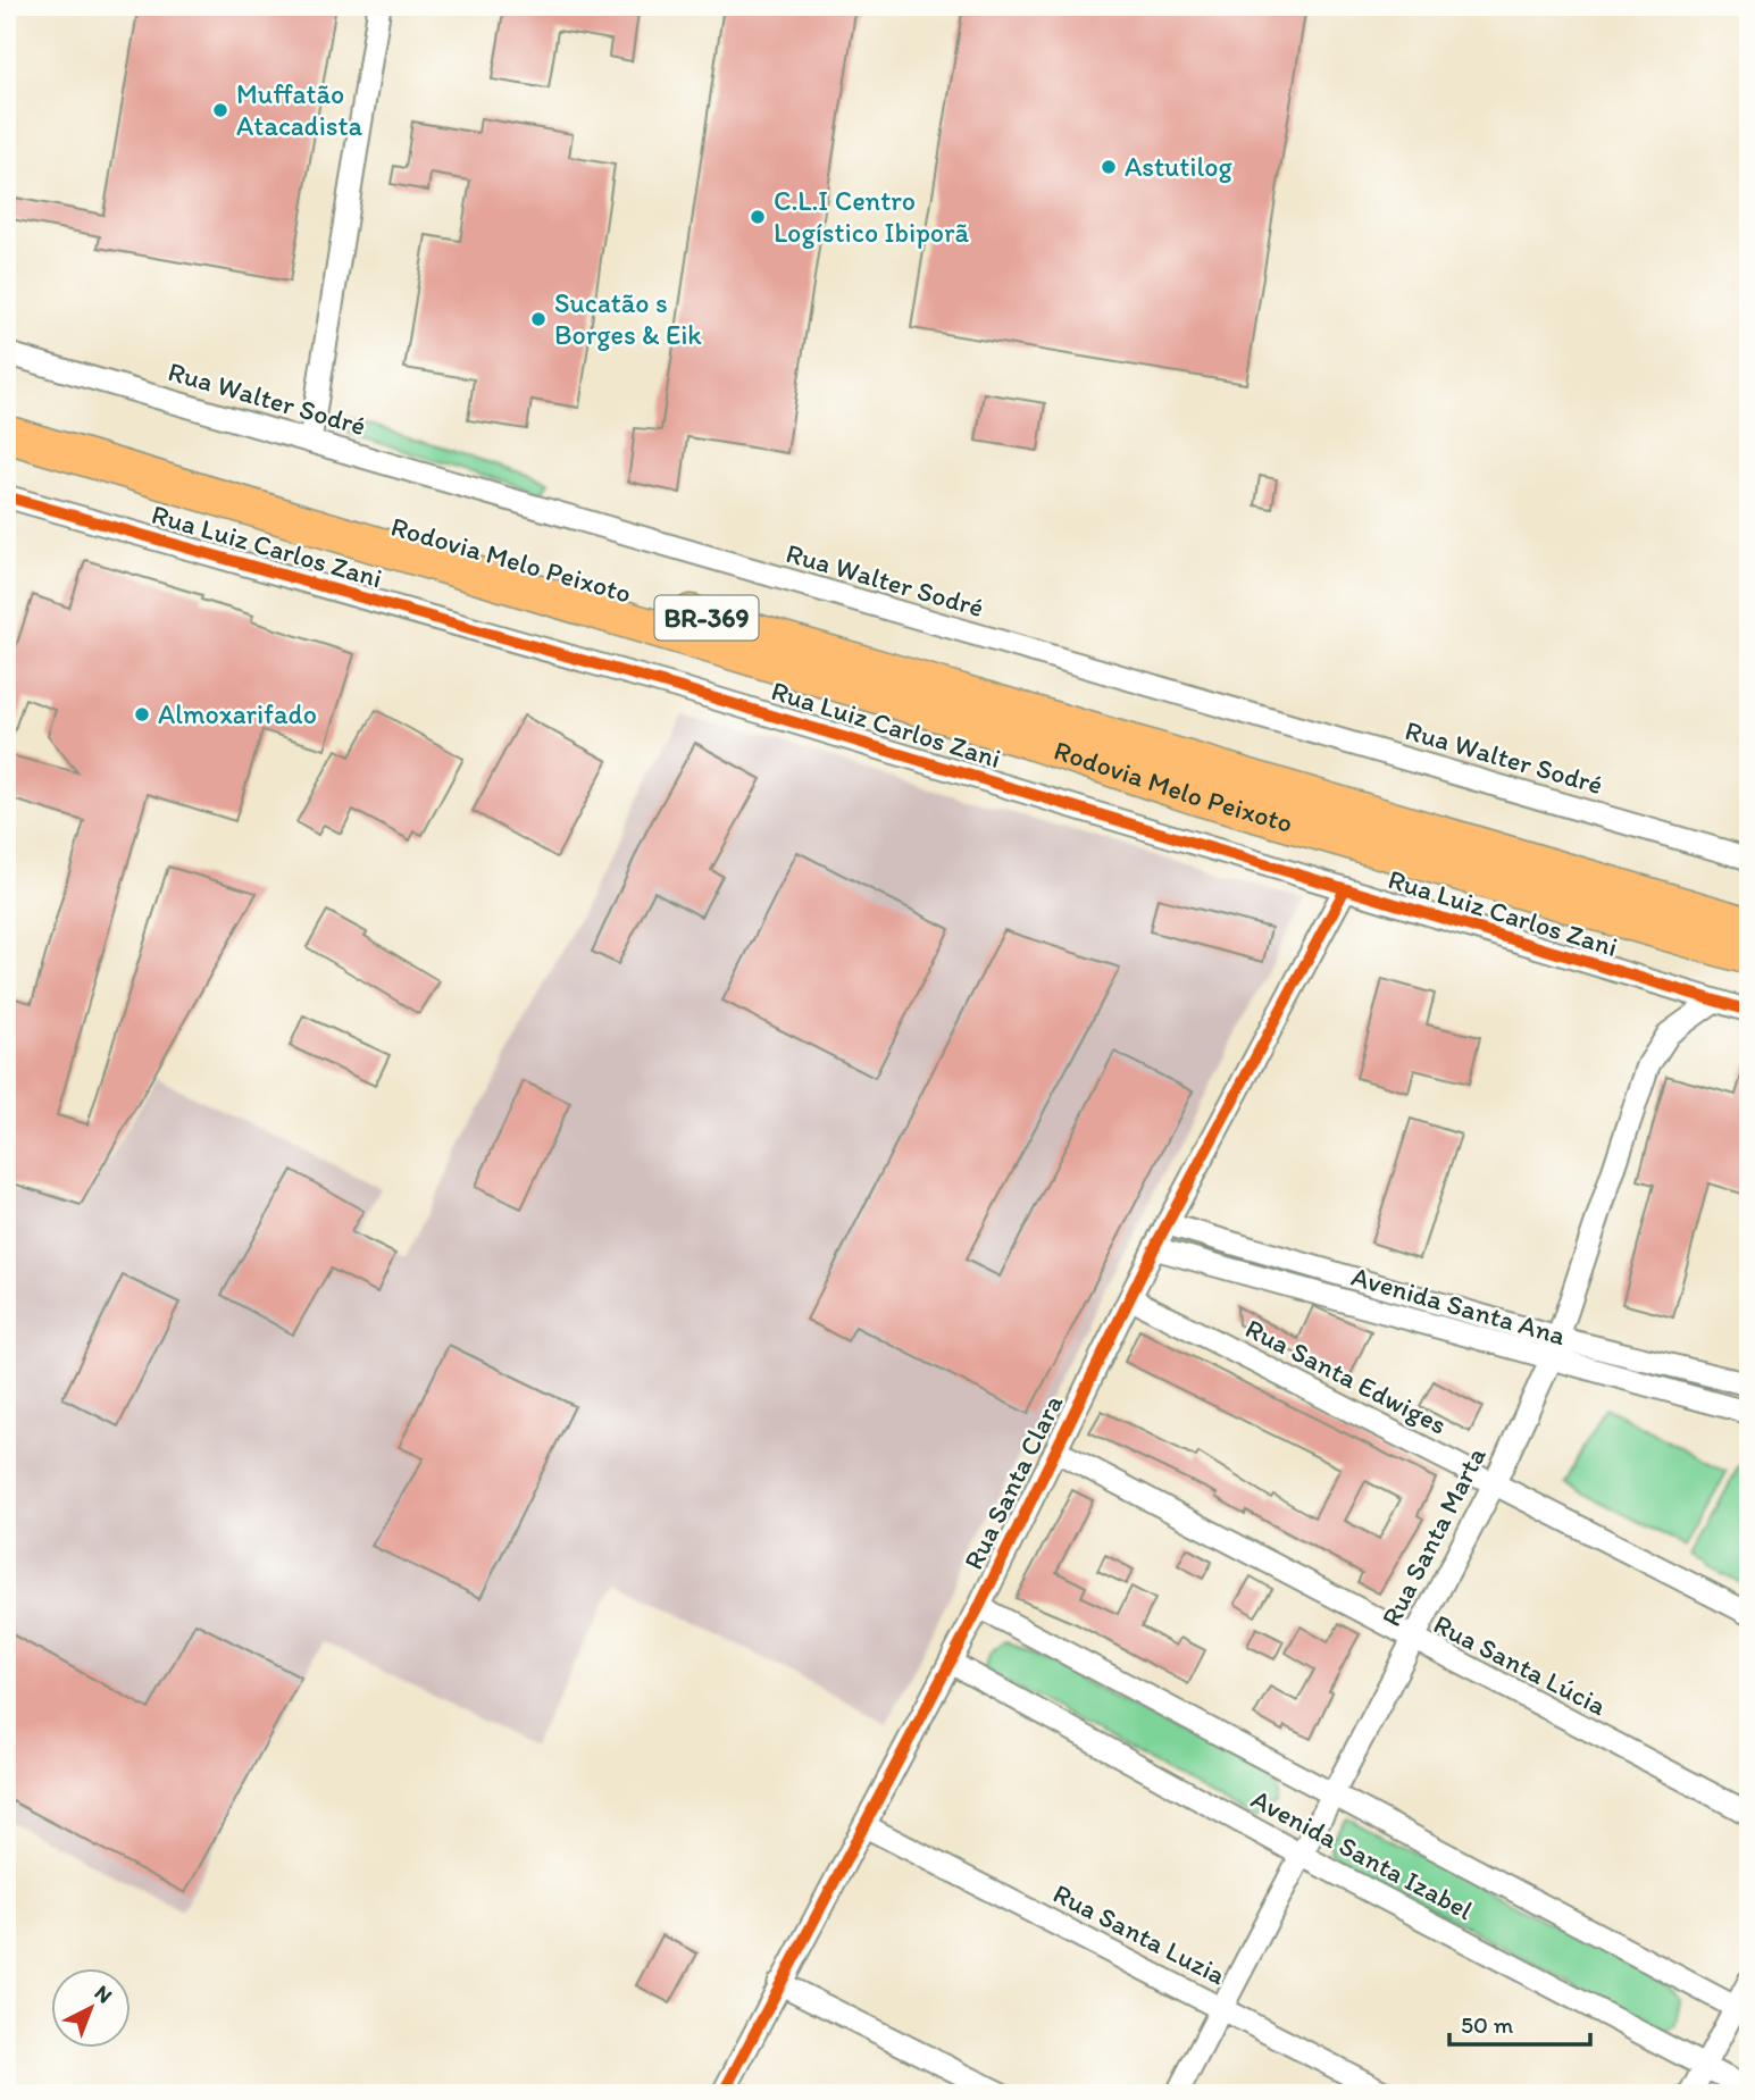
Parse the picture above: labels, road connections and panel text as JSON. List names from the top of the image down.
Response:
{
  "streets": {
    "main road": ["Rodovia Melo Peixoto", "BR-369"],
    "street": [
      "Rua Walter Sodré",
      "Rua Luiz Carlos Zani",
      "Avenida Santa Ana",
      "Rua Santa Edwiges",
      "Rua Santa Clara",
      "Rua Santa Marta",
      "Rua Santa Lúcia",
      "Avenida Santa Izabel",
      "Rua Santa Luzia"
    ]
  },
  "crossings": [
    ["Rua Luiz Carlos Zani", "Rua Santa Clara"],
    ["Rua Luiz Carlos Zani", "Rua Santa Marta"],
    ["Avenida Santa Ana", "Rua Santa Clara"],
    ["Avenida Santa Ana", "Rua Santa Marta"],
    ["Rua Santa Edwiges", "Rua Santa Clara"],
    ["Rua Santa Edwiges", "Rua Santa Marta"],
    ["Rua Santa Clara", "Rua Santa Lúcia"],
    ["Rua Santa Clara", "Avenida Santa Izabel"],
    ["Rua Santa Clara", "Rua Santa Luzia"],
    ["Rua Santa Marta", "Rua Santa Lúcia"],
    ["Rua Santa Marta", "Avenida Santa Izabel"],
    ["Rua Santa Marta", "Rua Santa Luzia"]
  ],
  "places": [
    "Muffatão Atacadista",
    "Astutilog",
    "C.L.I Centro Logístico Ibiporã",
    "Sucatão s Borges & Eik",
    "Almoxarifado"
  ],
  "scale_bar": "50 m",
  "north": "top right"
}
